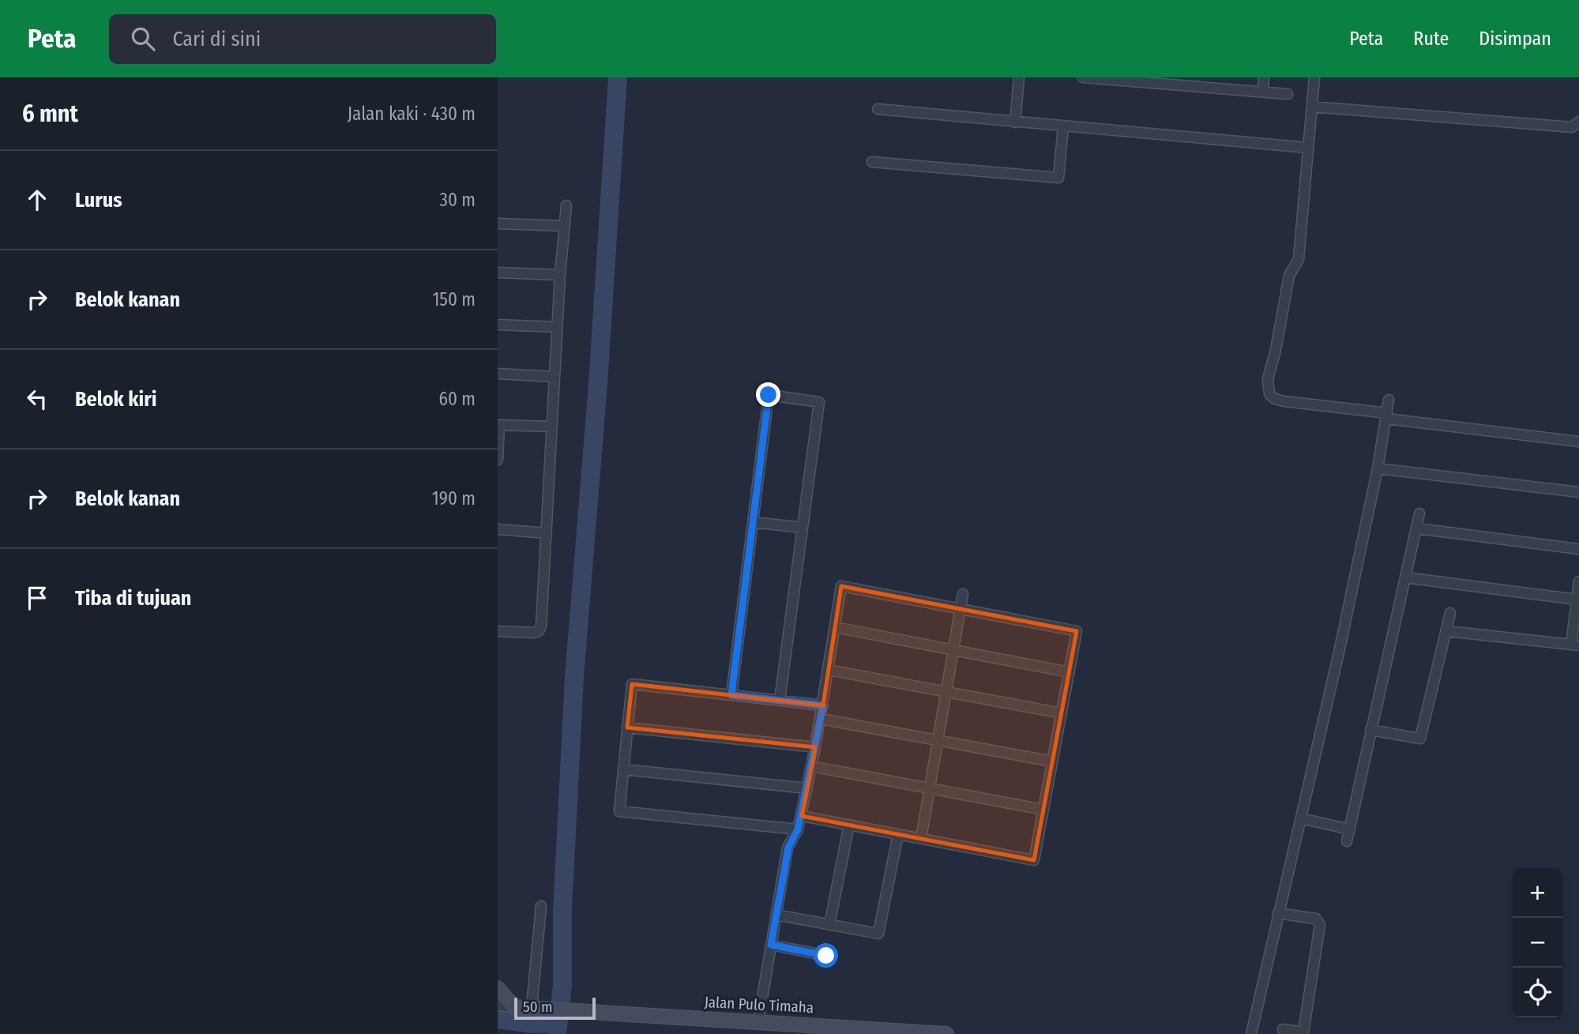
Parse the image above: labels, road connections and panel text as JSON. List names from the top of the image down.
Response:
{
  "streets": {
    "street": ["Jalan Pulo Timaha"]
  },
  "scale_bar": "50 m",
  "page": {
    "header": "Peta",
    "search": "Cari di sini",
    "nav": ["Peta", "Rute", "Disimpan"],
    "heading": ["6 mnt", "Jalan kaki · 430 m"],
    "list": [
      ["Lurus", "30 m"],
      ["Belok kanan", "150 m"],
      ["Belok kiri", "60 m"],
      ["Belok kanan", "190 m"],
      "Tiba di tujuan"
    ],
    "map_buttons": ["+", "−"],
    "scale": "50 m"
  }
}
